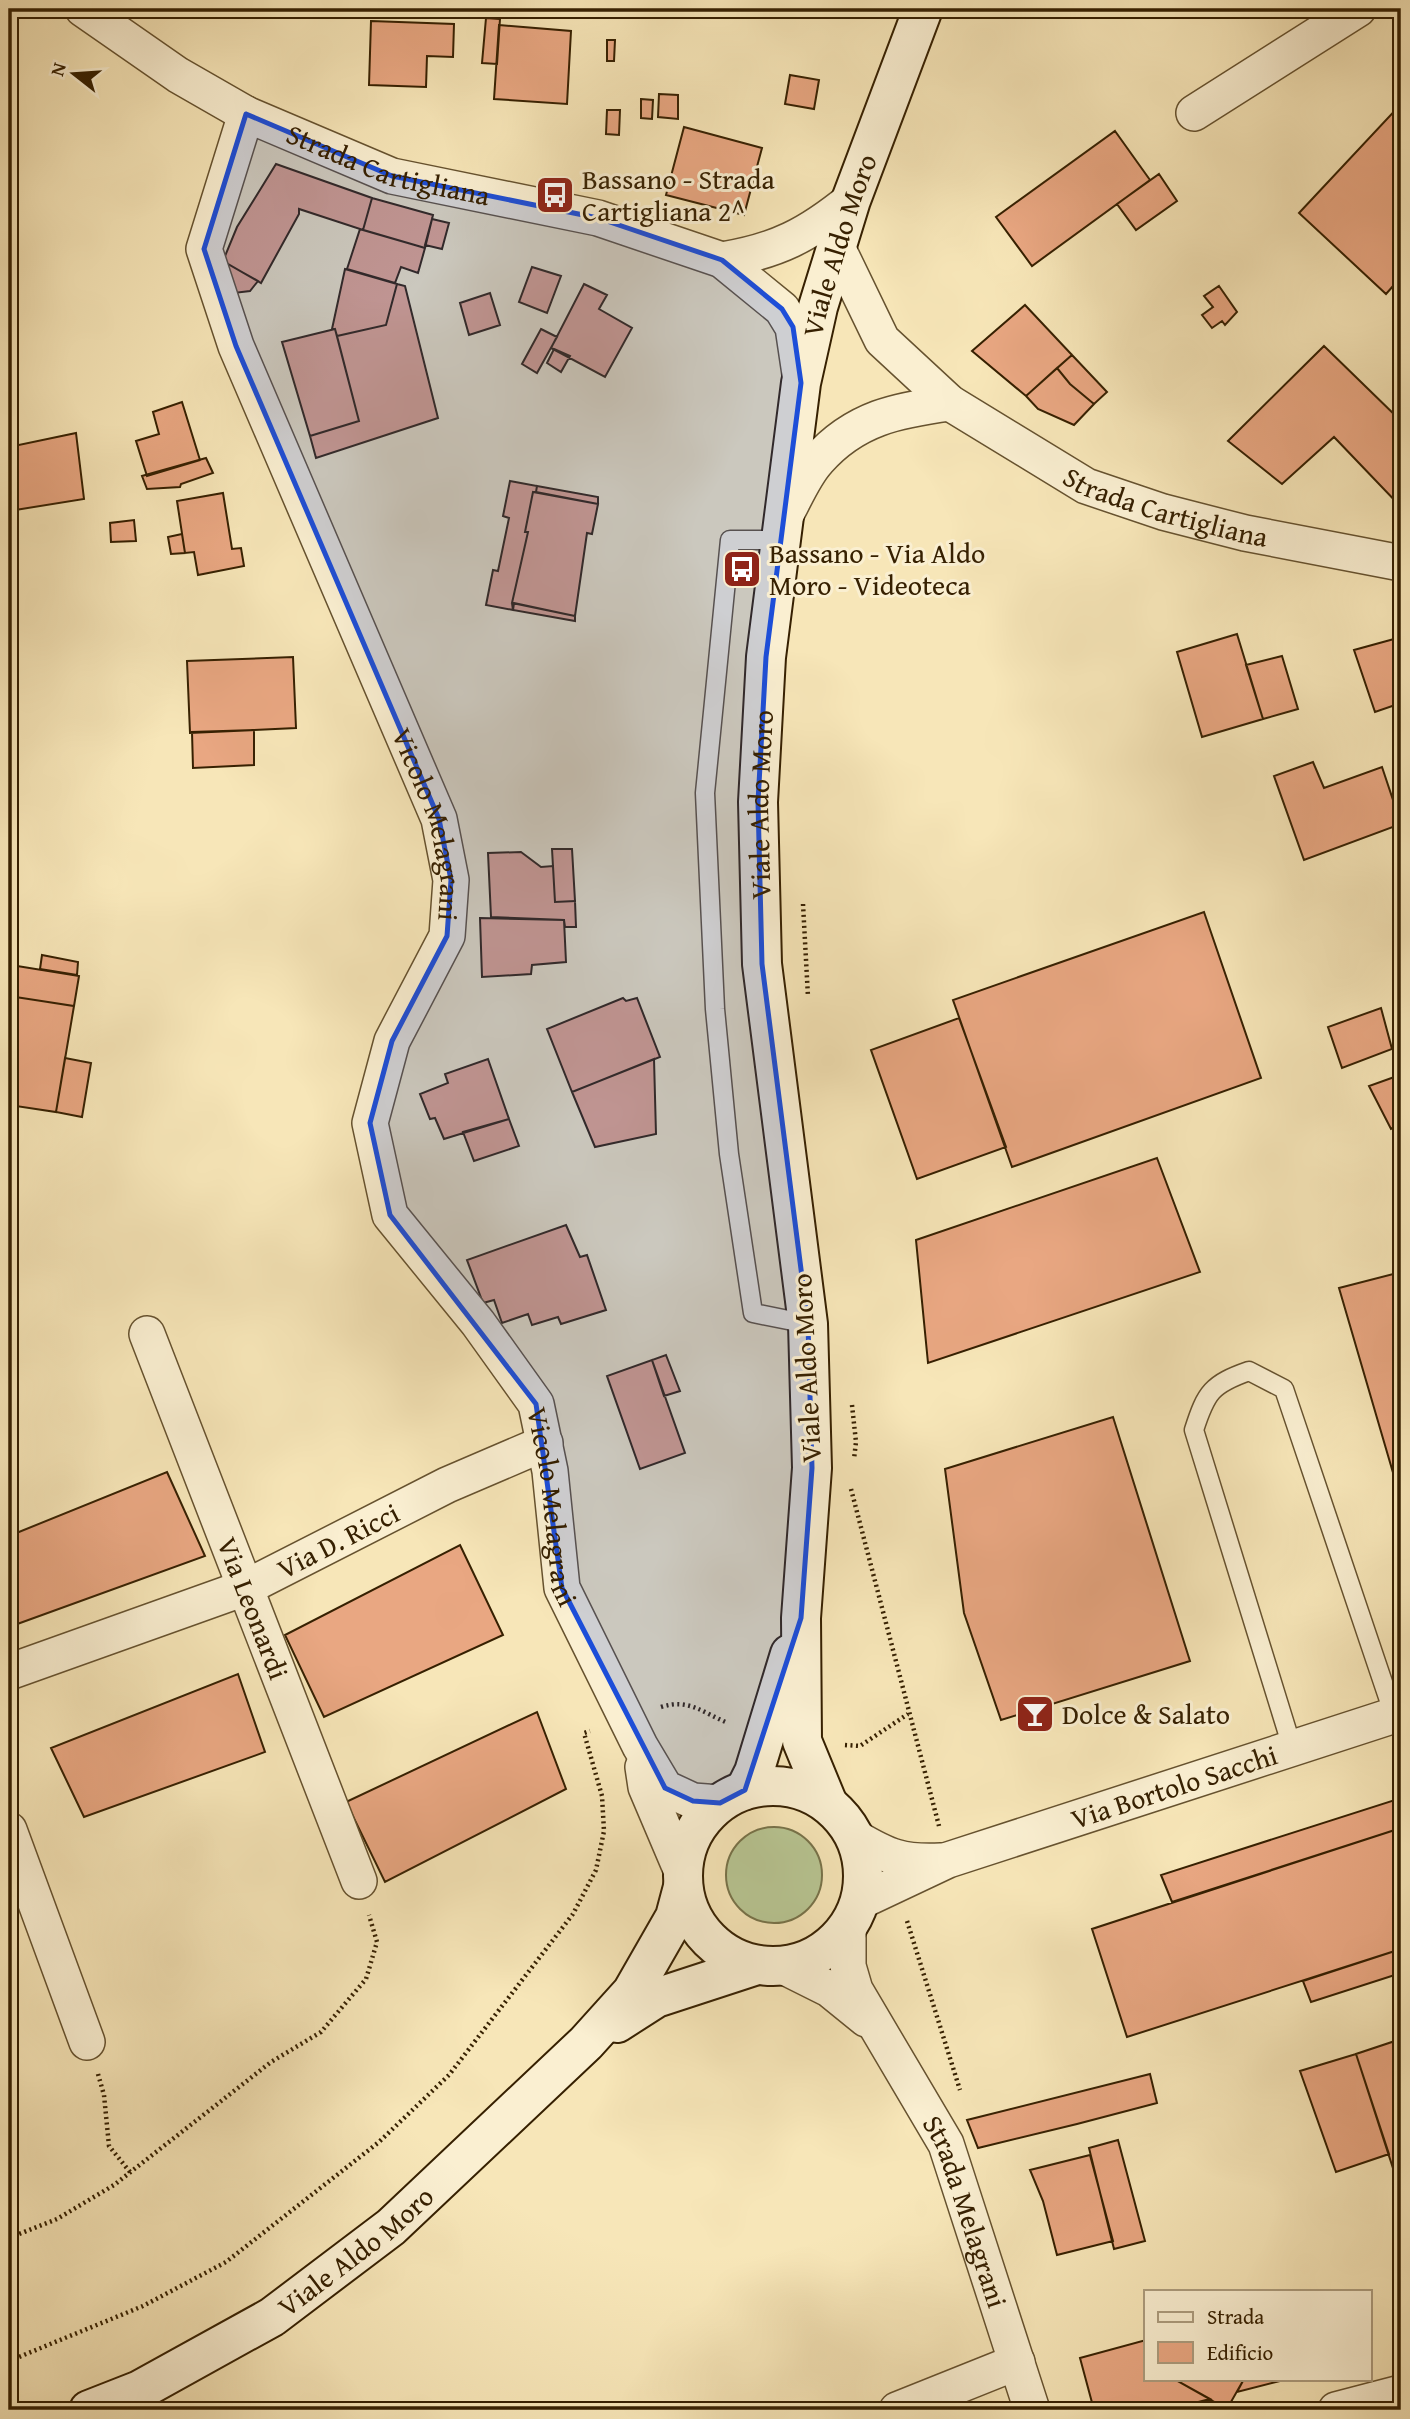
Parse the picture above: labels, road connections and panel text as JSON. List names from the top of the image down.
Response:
{
  "streets": {
    "main road": ["Viale Aldo Moro"],
    "street": [
      "Strada Cartigliana",
      "Vicolo Melagrani",
      "Via D. Ricci",
      "Via Leonardi",
      "Via Bortolo Sacchi",
      "Strada Melagrani"
    ]
  },
  "crossings": [
    ["Strada Cartigliana", "Viale Aldo Moro"],
    ["Strada Cartigliana", "Vicolo Melagrani"],
    ["Viale Aldo Moro", "Vicolo Melagrani"],
    ["Viale Aldo Moro", "Via Bortolo Sacchi"],
    ["Viale Aldo Moro", "Strada Melagrani"],
    ["Vicolo Melagrani", "Via D. Ricci"],
    ["Vicolo Melagrani", "Via Bortolo Sacchi"],
    ["Vicolo Melagrani", "Strada Melagrani"],
    ["Via D. Ricci", "Via Leonardi"],
    ["Via Bortolo Sacchi", "Strada Melagrani"]
  ],
  "places": {
    "bus stop": ["Bassano - Strada Cartigliana 2^", "Bassano - Via Aldo Moro - Videoteca"],
    "bar": ["Dolce & Salato"]
  },
  "legend": ["Strada", "Edificio"],
  "north": "left"
}
